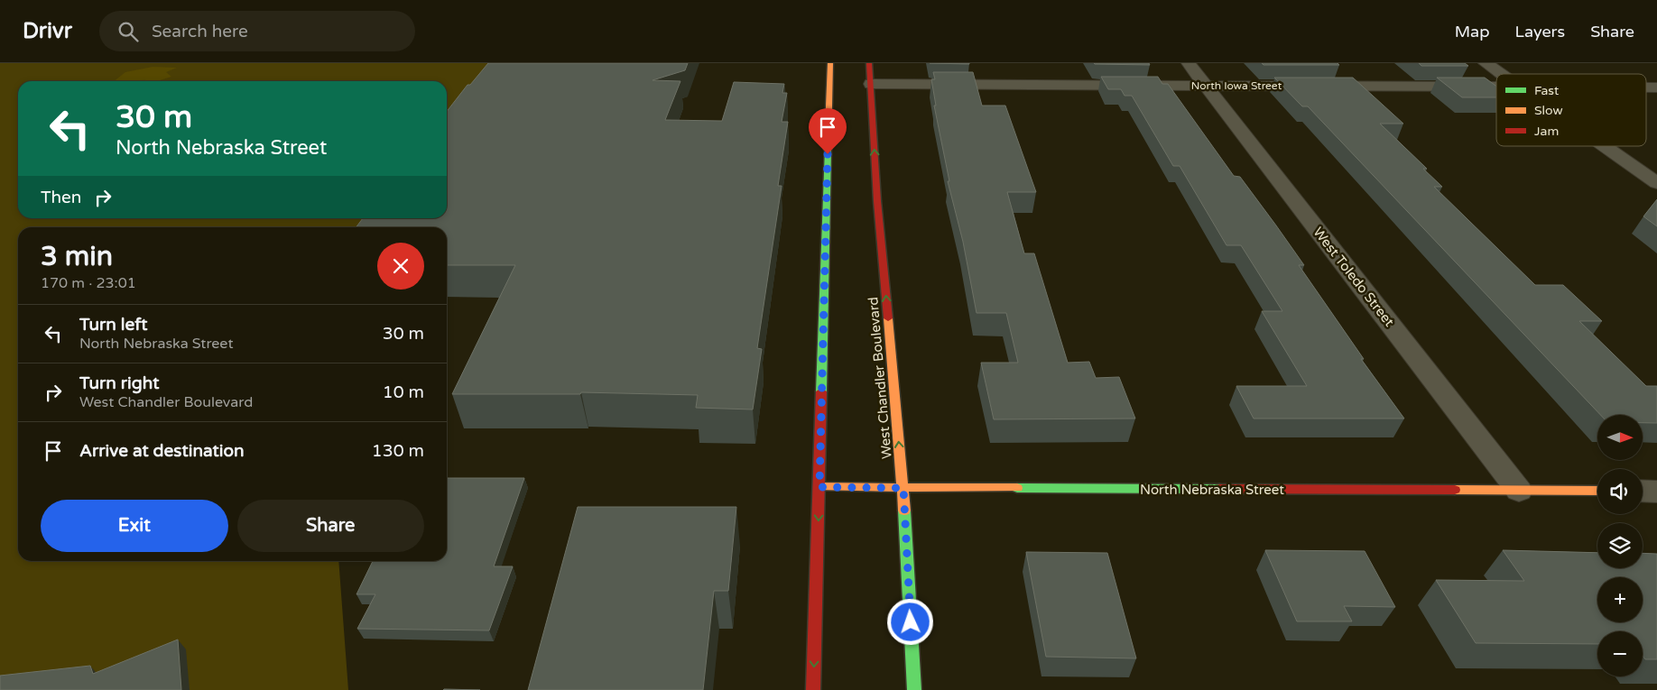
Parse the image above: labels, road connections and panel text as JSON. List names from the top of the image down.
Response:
{
  "streets": {
    "main road": ["West Chandler Boulevard", "North Nebraska Street"],
    "street": ["North Iowa Street", "West Toledo Street"]
  },
  "crossings": [
    ["North Iowa Street", "West Toledo Street"],
    ["North Iowa Street", "West Chandler Boulevard"],
    ["West Toledo Street", "North Nebraska Street"],
    ["West Chandler Boulevard", "North Nebraska Street"]
  ],
  "legend": ["Fast", "Slow", "Jam"],
  "north": "right",
  "page": {
    "header": "Drivr",
    "search": "Search here",
    "nav": ["Map", "Layers", "Share"],
    "turn": ["30 m", "North Nebraska Street"],
    "then": "Then",
    "heading": ["3 min", "170 m · 23:01"],
    "list": [
      {
        "name": "Turn left",
        "note": "North Nebraska Street",
        "value": "30 m"
      },
      {
        "name": "Turn right",
        "note": "West Chandler Boulevard",
        "value": "10 m"
      },
      {
        "name": "Arrive at destination",
        "value": "130 m"
      }
    ],
    "map_buttons": ["+", "−"],
    "buttons": ["Exit", "Share"]
  }
}
